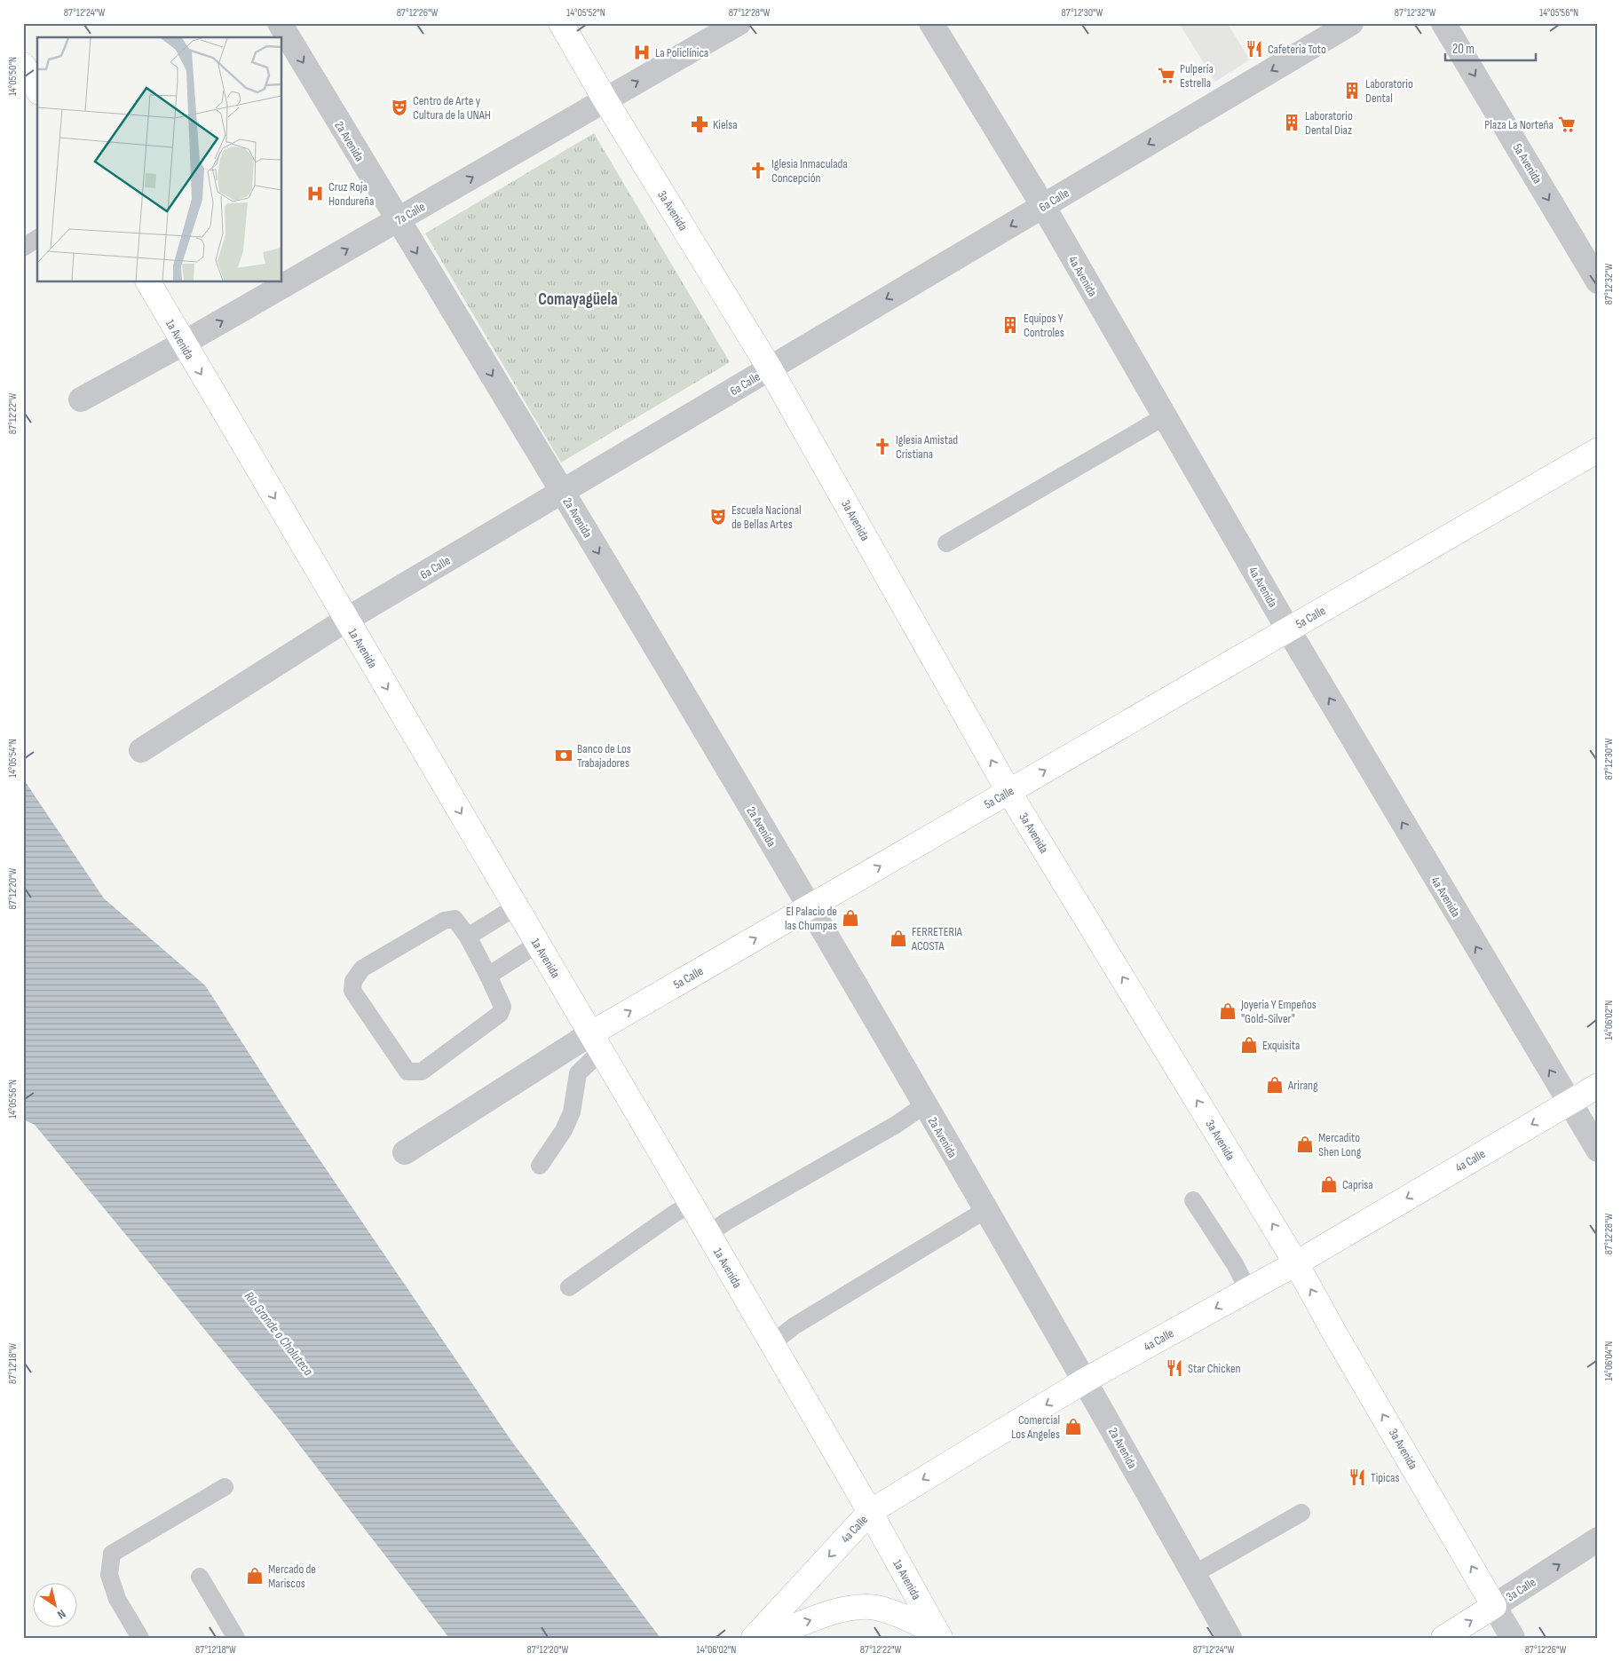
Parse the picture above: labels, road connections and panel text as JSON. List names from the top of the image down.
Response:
{
  "streets": {
    "street": [
      "2a Avenida",
      "5a Avenida",
      "6a Calle",
      "3a Avenida",
      "7a Calle",
      "4a Avenida",
      "1a Avenida",
      "5a Calle",
      "4a Calle",
      "3a Calle"
    ]
  },
  "crossings": [
    ["2a Avenida", "6a Calle"],
    ["2a Avenida", "7a Calle"],
    ["2a Avenida", "5a Calle"],
    ["2a Avenida", "4a Calle"],
    ["6a Calle", "3a Avenida"],
    ["6a Calle", "4a Avenida"],
    ["6a Calle", "1a Avenida"],
    ["3a Avenida", "7a Calle"],
    ["3a Avenida", "5a Calle"],
    ["3a Avenida", "4a Calle"],
    ["3a Avenida", "3a Calle"],
    ["7a Calle", "1a Avenida"],
    ["4a Avenida", "5a Calle"],
    ["4a Avenida", "4a Calle"],
    ["1a Avenida", "5a Calle"],
    ["1a Avenida", "4a Calle"]
  ],
  "one_way": [
    "2a Avenida",
    "5a Avenida",
    "6a Calle",
    "3a Avenida",
    "7a Calle",
    "4a Avenida",
    "1a Avenida",
    "5a Calle",
    "4a Calle",
    "3a Calle"
  ],
  "districts": ["Comayagüela"],
  "water": ["Río Grande o Choluteca"],
  "places": {
    "restaurant": ["Cafeteria Toto", "Star Chicken", "Tipicas"],
    "hospital": ["La Policlínica", "Cruz Roja Hondureña"],
    "supermarket": ["Pulpería Estrella", "Plaza La Norteña"],
    "building": ["Laboratorio Dental", "Laboratorio Dental Diaz", "Equipos Y Controles"],
    "theatre": ["Centro de Arte y Cultura de la UNAH", "Escuela Nacional de Bellas Artes"],
    "pharmacy": ["Kielsa"],
    "church": ["Iglesia Inmaculada Concepción", "Iglesia Amistad Cristiana"],
    "bank": ["Banco de Los Trabajadores"],
    "shop": [
      "El Palacio de las Chumpas",
      "FERRETERIA ACOSTA",
      "Joyeria Y Empeños \"Gold-Silver\"",
      "Exquisita",
      "Arirang",
      "Mercadito Shen Long",
      "Caprisa",
      "Comercial Los Angeles",
      "Mercado de Mariscos"
    ]
  },
  "scale_bar": "20 m",
  "north": "bottom right",
  "coordinates": [
    "87°12'24\"W",
    "87°12'26\"W",
    "14°05'52\"N",
    "87°12'28\"W",
    "87°12'30\"W",
    "87°12'32\"W",
    "14°05'56\"N",
    "14°05'50\"N",
    "87°12'22\"W",
    "14°05'54\"N",
    "87°12'20\"W",
    "14°06'02\"N",
    "14°06'04\"N",
    "87°12'18\"W"
  ]
}
